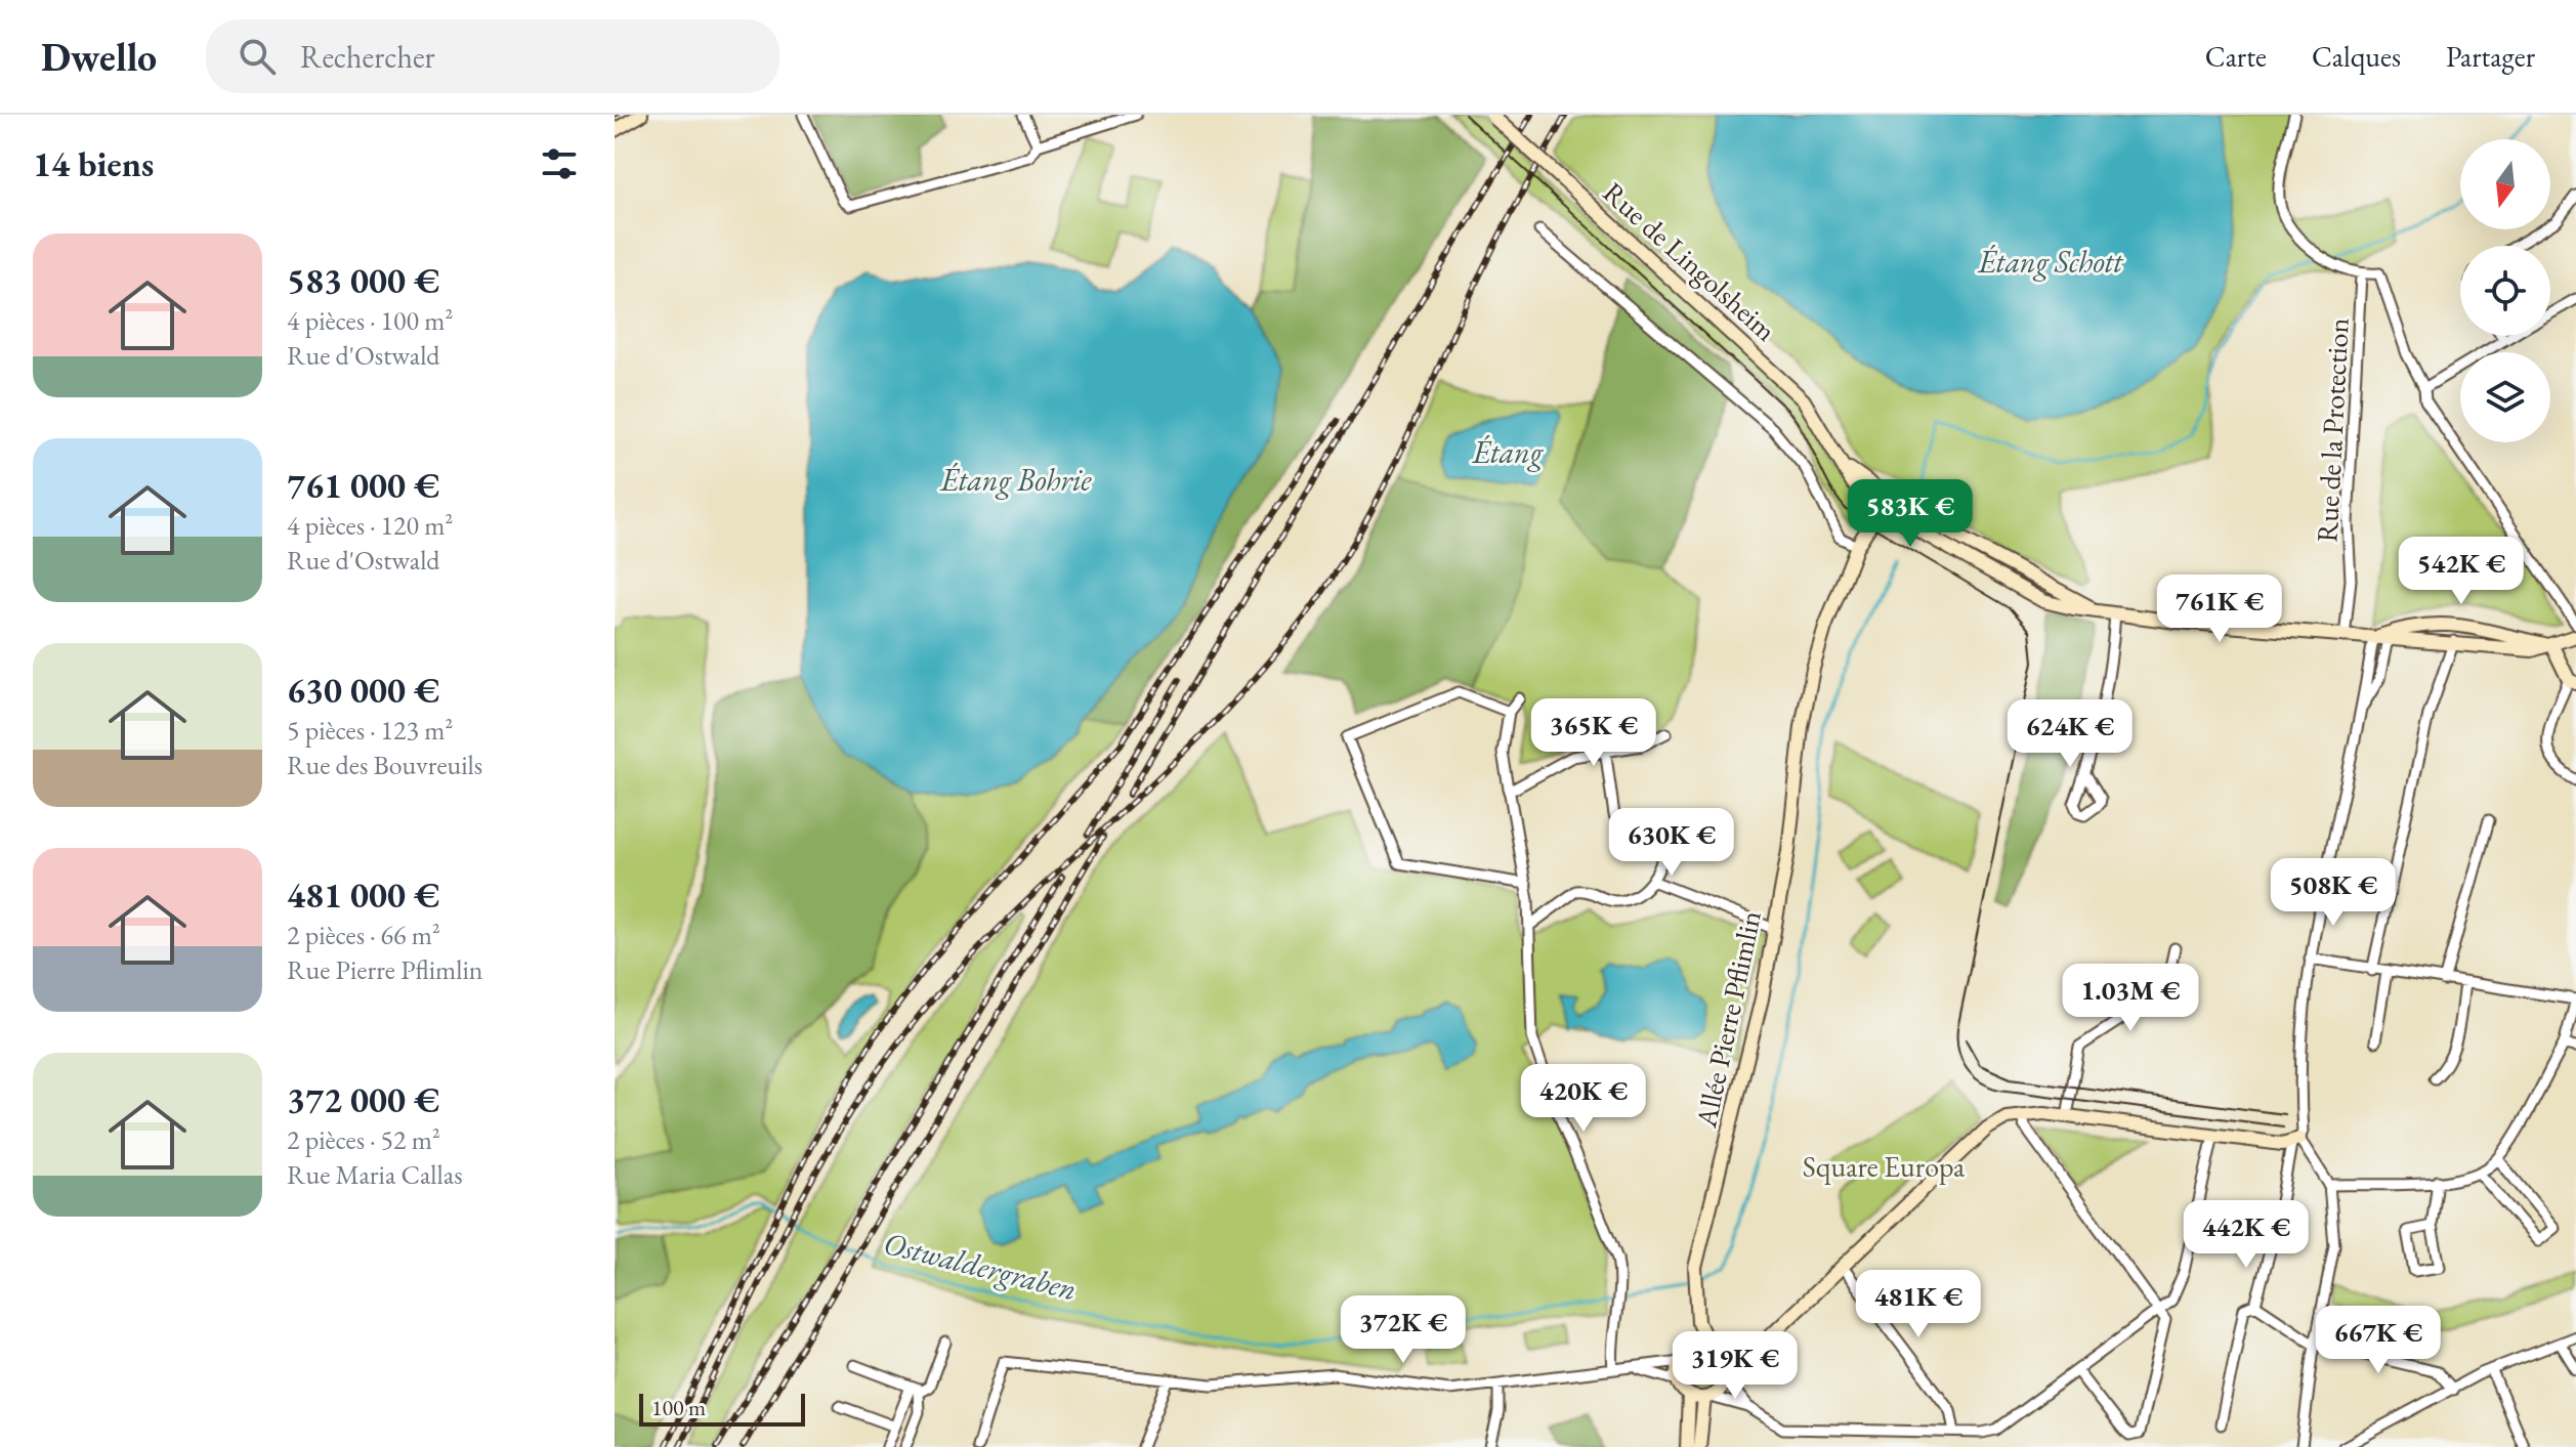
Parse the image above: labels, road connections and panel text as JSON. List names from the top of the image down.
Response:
{
  "streets": {
    "street": ["Rue de Lingolsheim", "Rue de la Protection", "Allée Pierre Pflimlin"]
  },
  "crossings": [
    ["Rue de Lingolsheim", "Allée Pierre Pflimlin"]
  ],
  "water": [
    "Étang Schott",
    "Étang",
    "Étang Bohrie",
    "Ostwaldergraben"
  ],
  "parks": ["Square Europa"],
  "scale_bar": "100 m",
  "north": "bottom",
  "page": {
    "header": "Dwello",
    "search": "Rechercher",
    "nav": ["Carte", "Calques", "Partager"],
    "heading": "14 biens",
    "list": [
      {
        "name": "583 000 €",
        "note": "4 pièces · 100 m² · Rue d'Ostwald"
      },
      {
        "name": "761 000 €",
        "note": "4 pièces · 120 m² · Rue d'Ostwald"
      },
      {
        "name": "630 000 €",
        "note": "5 pièces · 123 m² · Rue des Bouvreuils"
      },
      {
        "name": "481 000 €",
        "note": "2 pièces · 66 m² · Rue Pierre Pflimlin"
      },
      {
        "name": "372 000 €",
        "note": "2 pièces · 52 m² · Rue Maria Callas"
      }
    ],
    "price": [
      "583K €",
      "542K €",
      "761K €",
      "365K €",
      "624K €",
      "630K €",
      "508K €",
      "1.03M €",
      "420K €",
      "442K €",
      "481K €",
      "372K €",
      "667K €",
      "319K €"
    ],
    "scale": "100 m"
  }
}
